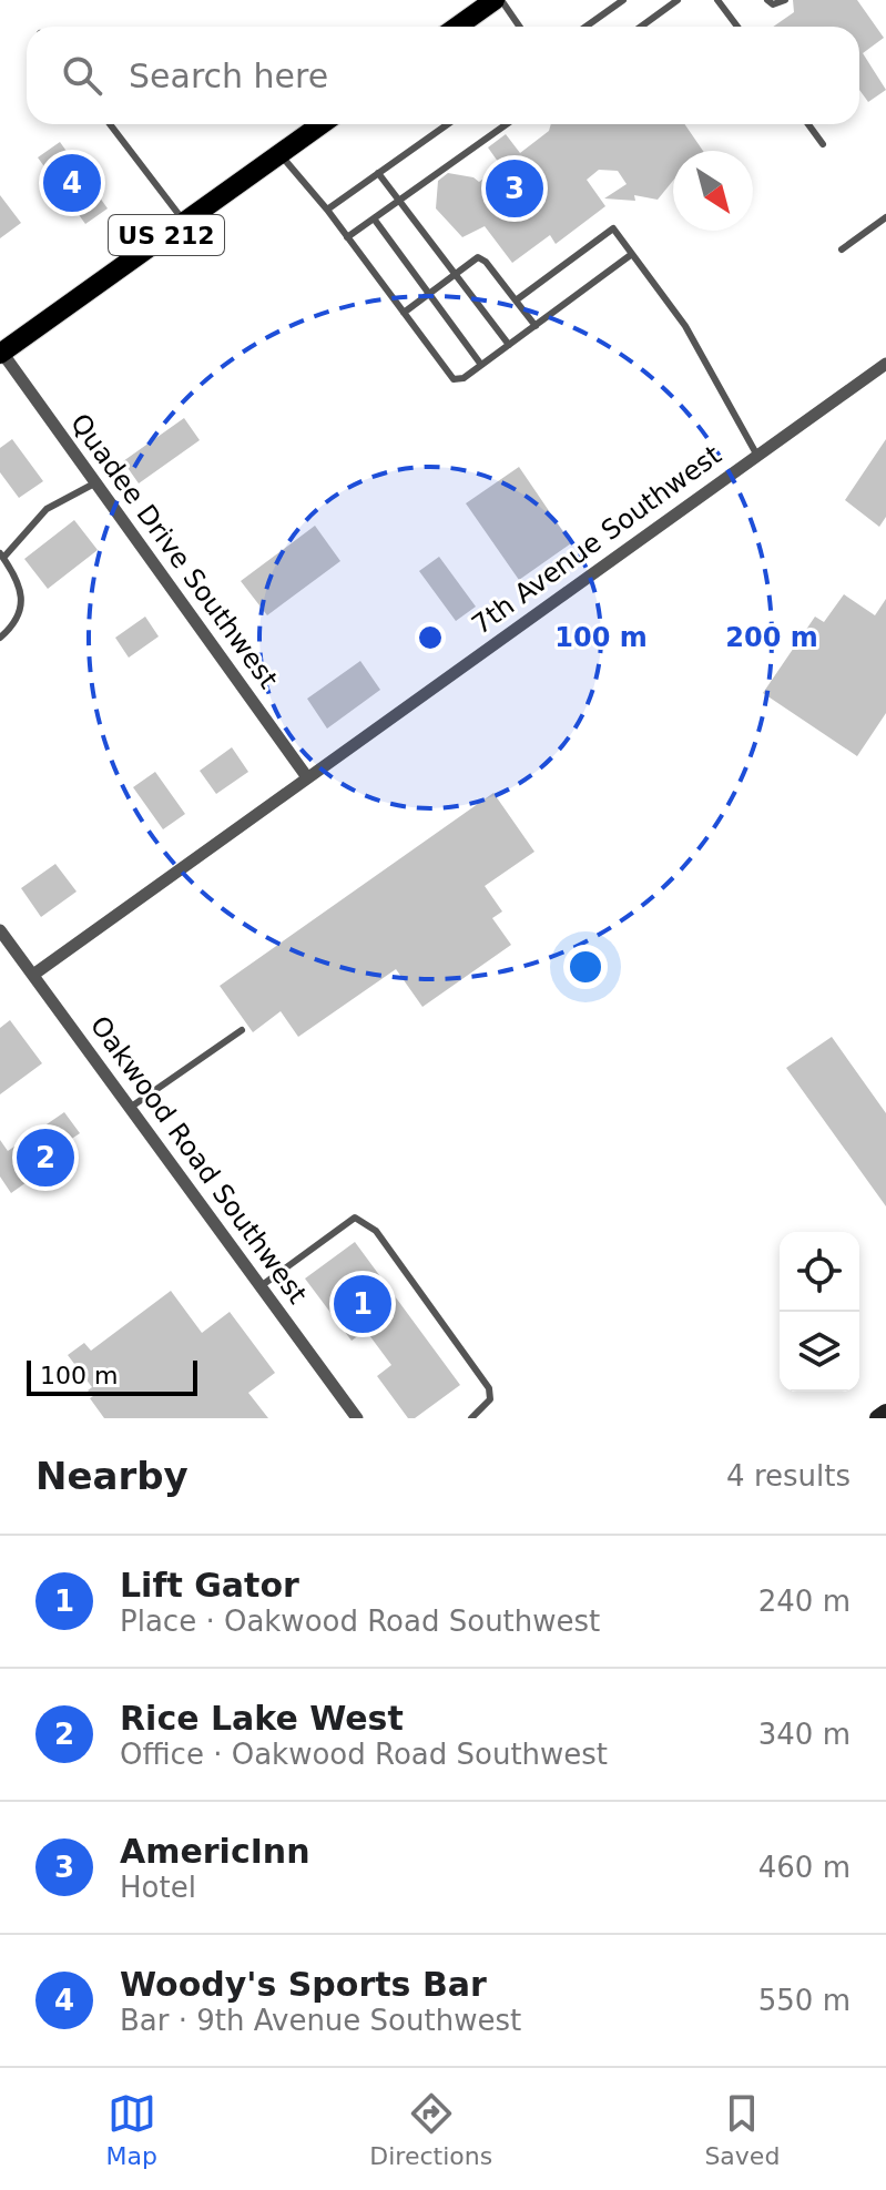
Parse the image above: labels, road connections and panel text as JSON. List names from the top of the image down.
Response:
{
  "streets": {
    "main road": ["US 212"],
    "street": ["7th Avenue Southwest", "Quadee Drive Southwest", "Oakwood Road Southwest"]
  },
  "crossings": [
    ["US 212", "Quadee Drive Southwest"],
    ["7th Avenue Southwest", "Quadee Drive Southwest"],
    ["7th Avenue Southwest", "Oakwood Road Southwest"]
  ],
  "scale_bar": "100 m",
  "north": "bottom right",
  "page": {
    "search": "Search here",
    "pins": [
      "4",
      "3",
      "2",
      "1"
    ],
    "scale": "100 m",
    "heading": ["Nearby", "4 results"],
    "list": [
      {
        "mark": "1",
        "name": "Lift Gator",
        "note": "Place · Oakwood Road Southwest",
        "value": "240 m"
      },
      {
        "mark": "2",
        "name": "Rice Lake West",
        "note": "Office · Oakwood Road Southwest",
        "value": "340 m"
      },
      {
        "mark": "3",
        "name": "AmericInn",
        "note": "Hotel",
        "value": "460 m"
      },
      {
        "mark": "4",
        "name": "Woody's Sports Bar",
        "note": "Bar · 9th Avenue Southwest",
        "value": "550 m"
      }
    ],
    "nav": ["Map", "Directions", "Saved"]
  },
  "rings": ["100 m", "200 m"]
}
